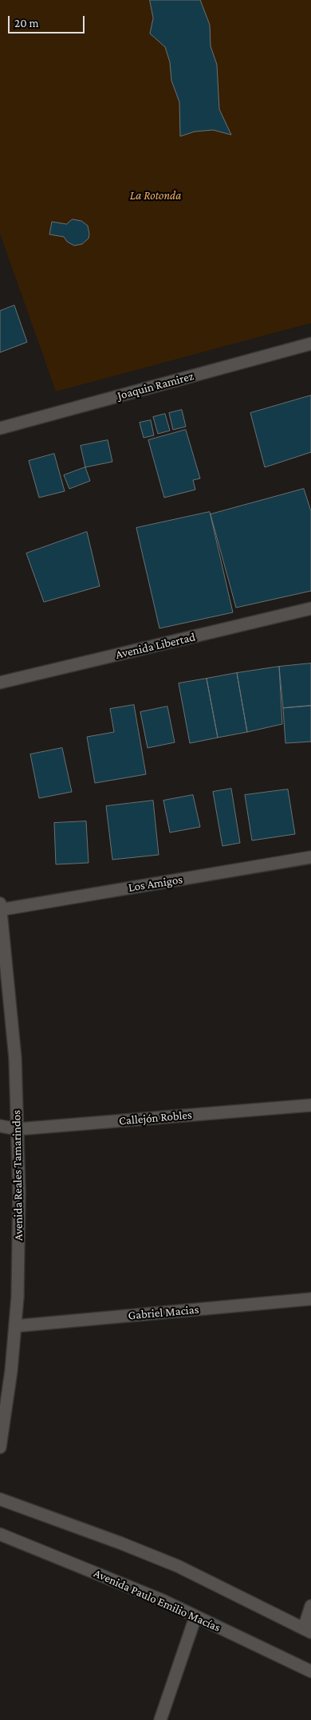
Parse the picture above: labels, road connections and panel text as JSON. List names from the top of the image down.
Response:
{
  "streets": {
    "street": [
      "Joaquin Ramirez",
      "Avenida Libertad",
      "Los Amigos",
      "Callejón Robles",
      "Avenida Reales Tamarindos",
      "Gabriel Macias",
      "Avenida Paulo Emilio Macías"
    ]
  },
  "crossings": [
    ["Los Amigos", "Avenida Reales Tamarindos"],
    ["Callejón Robles", "Avenida Reales Tamarindos"],
    ["Avenida Reales Tamarindos", "Gabriel Macias"]
  ],
  "parks": ["La Rotonda"],
  "scale_bar": "20 m"
}
